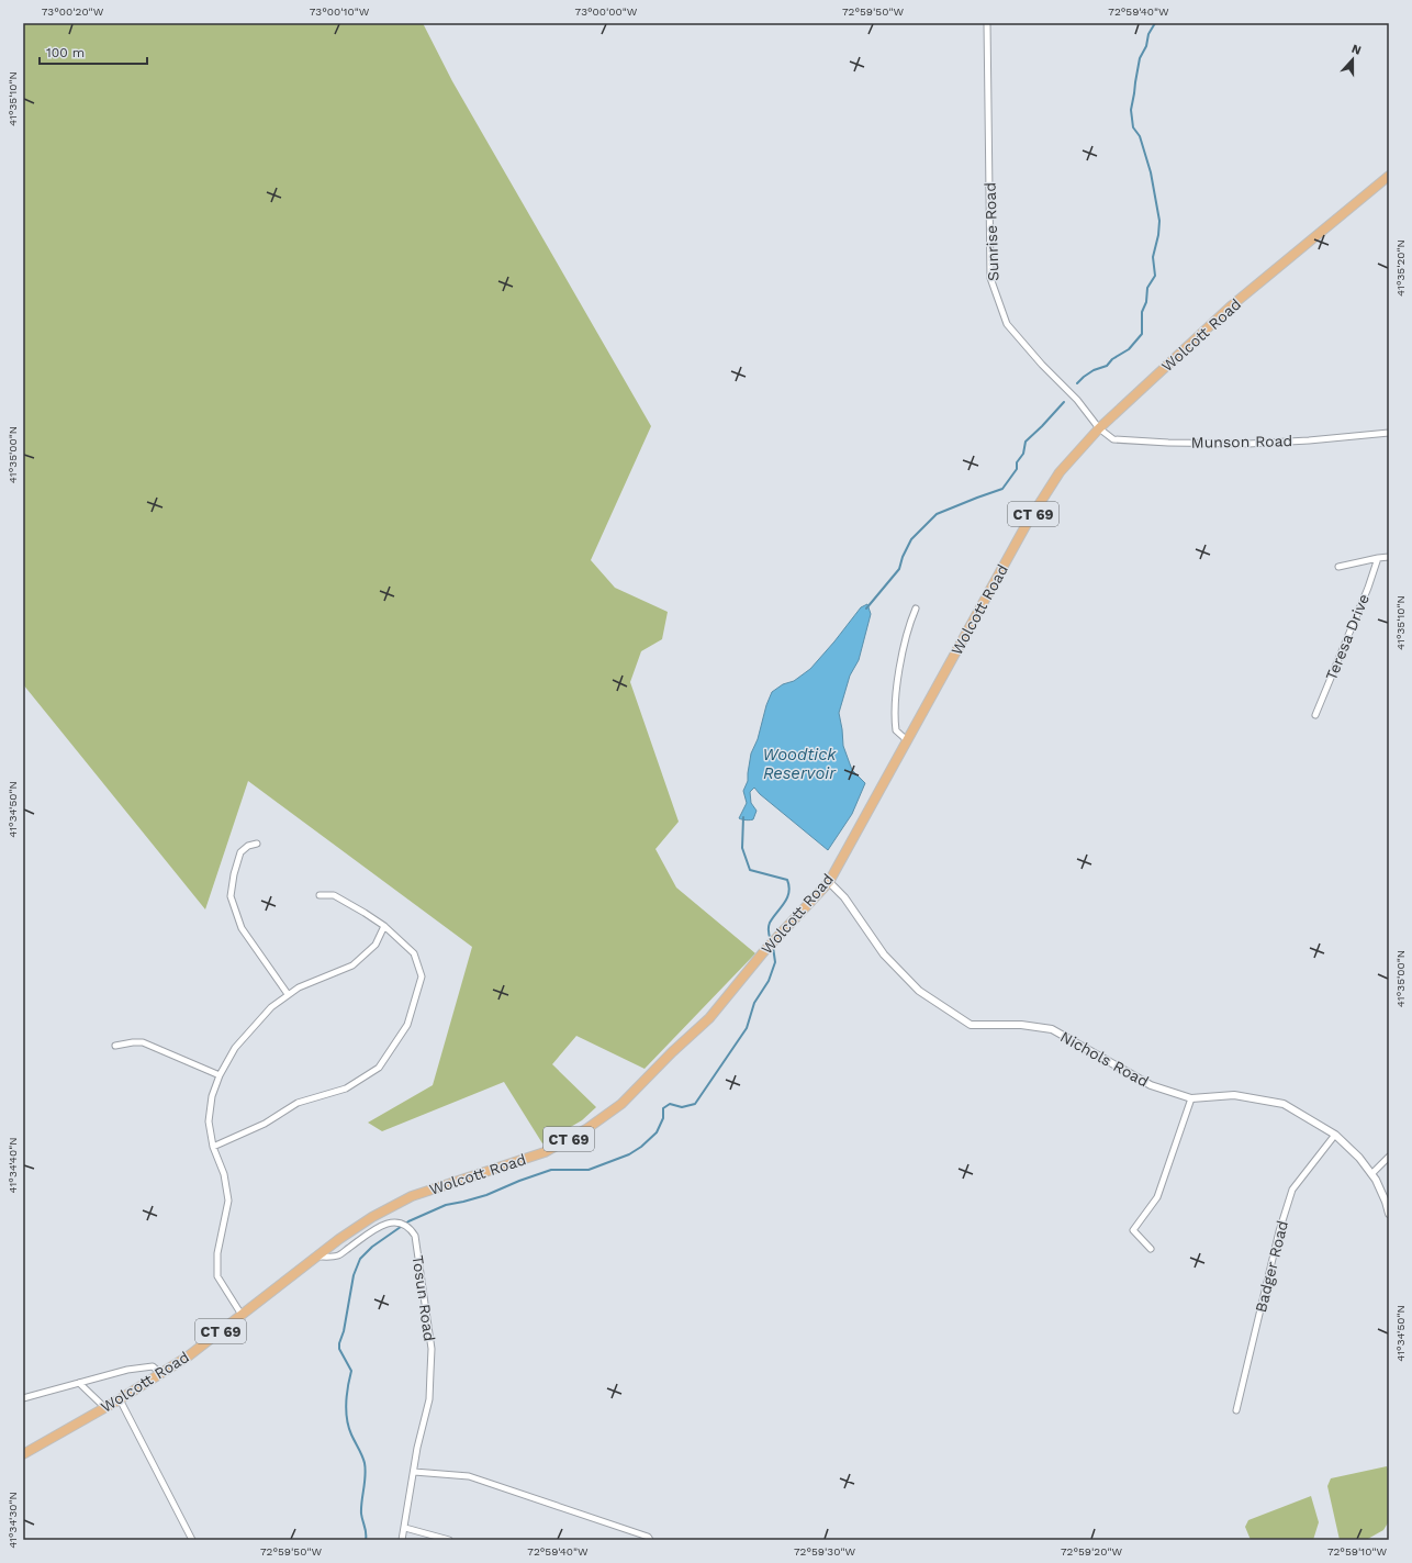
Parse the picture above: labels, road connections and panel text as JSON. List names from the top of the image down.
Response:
{
  "streets": {
    "main road": ["Wolcott Road", "CT 69"],
    "street": [
      "Sunrise Road",
      "Munson Road",
      "Teresa Drive",
      "Nichols Road",
      "Badger Road",
      "Tosun Road"
    ]
  },
  "crossings": [
    ["Sunrise Road", "Wolcott Road"],
    ["Sunrise Road", "Munson Road"],
    ["Wolcott Road", "Munson Road"],
    ["Wolcott Road", "Nichols Road"],
    ["Wolcott Road", "Tosun Road"],
    ["Nichols Road", "Badger Road"]
  ],
  "water": ["Woodtick Reservoir"],
  "scale_bar": "100 m",
  "north": "top",
  "coordinates": [
    "73°00'20\"W",
    "73°00'10\"W",
    "73°00'00\"W",
    "72°59'50\"W",
    "72°59'40\"W",
    "41°35'10\"N",
    "41°35'20\"N",
    "41°35'00\"N",
    "41°34'50\"N",
    "41°34'40\"N",
    "41°34'30\"N",
    "72°59'30\"W",
    "72°59'20\"W",
    "72°59'10\"W"
  ]
}
